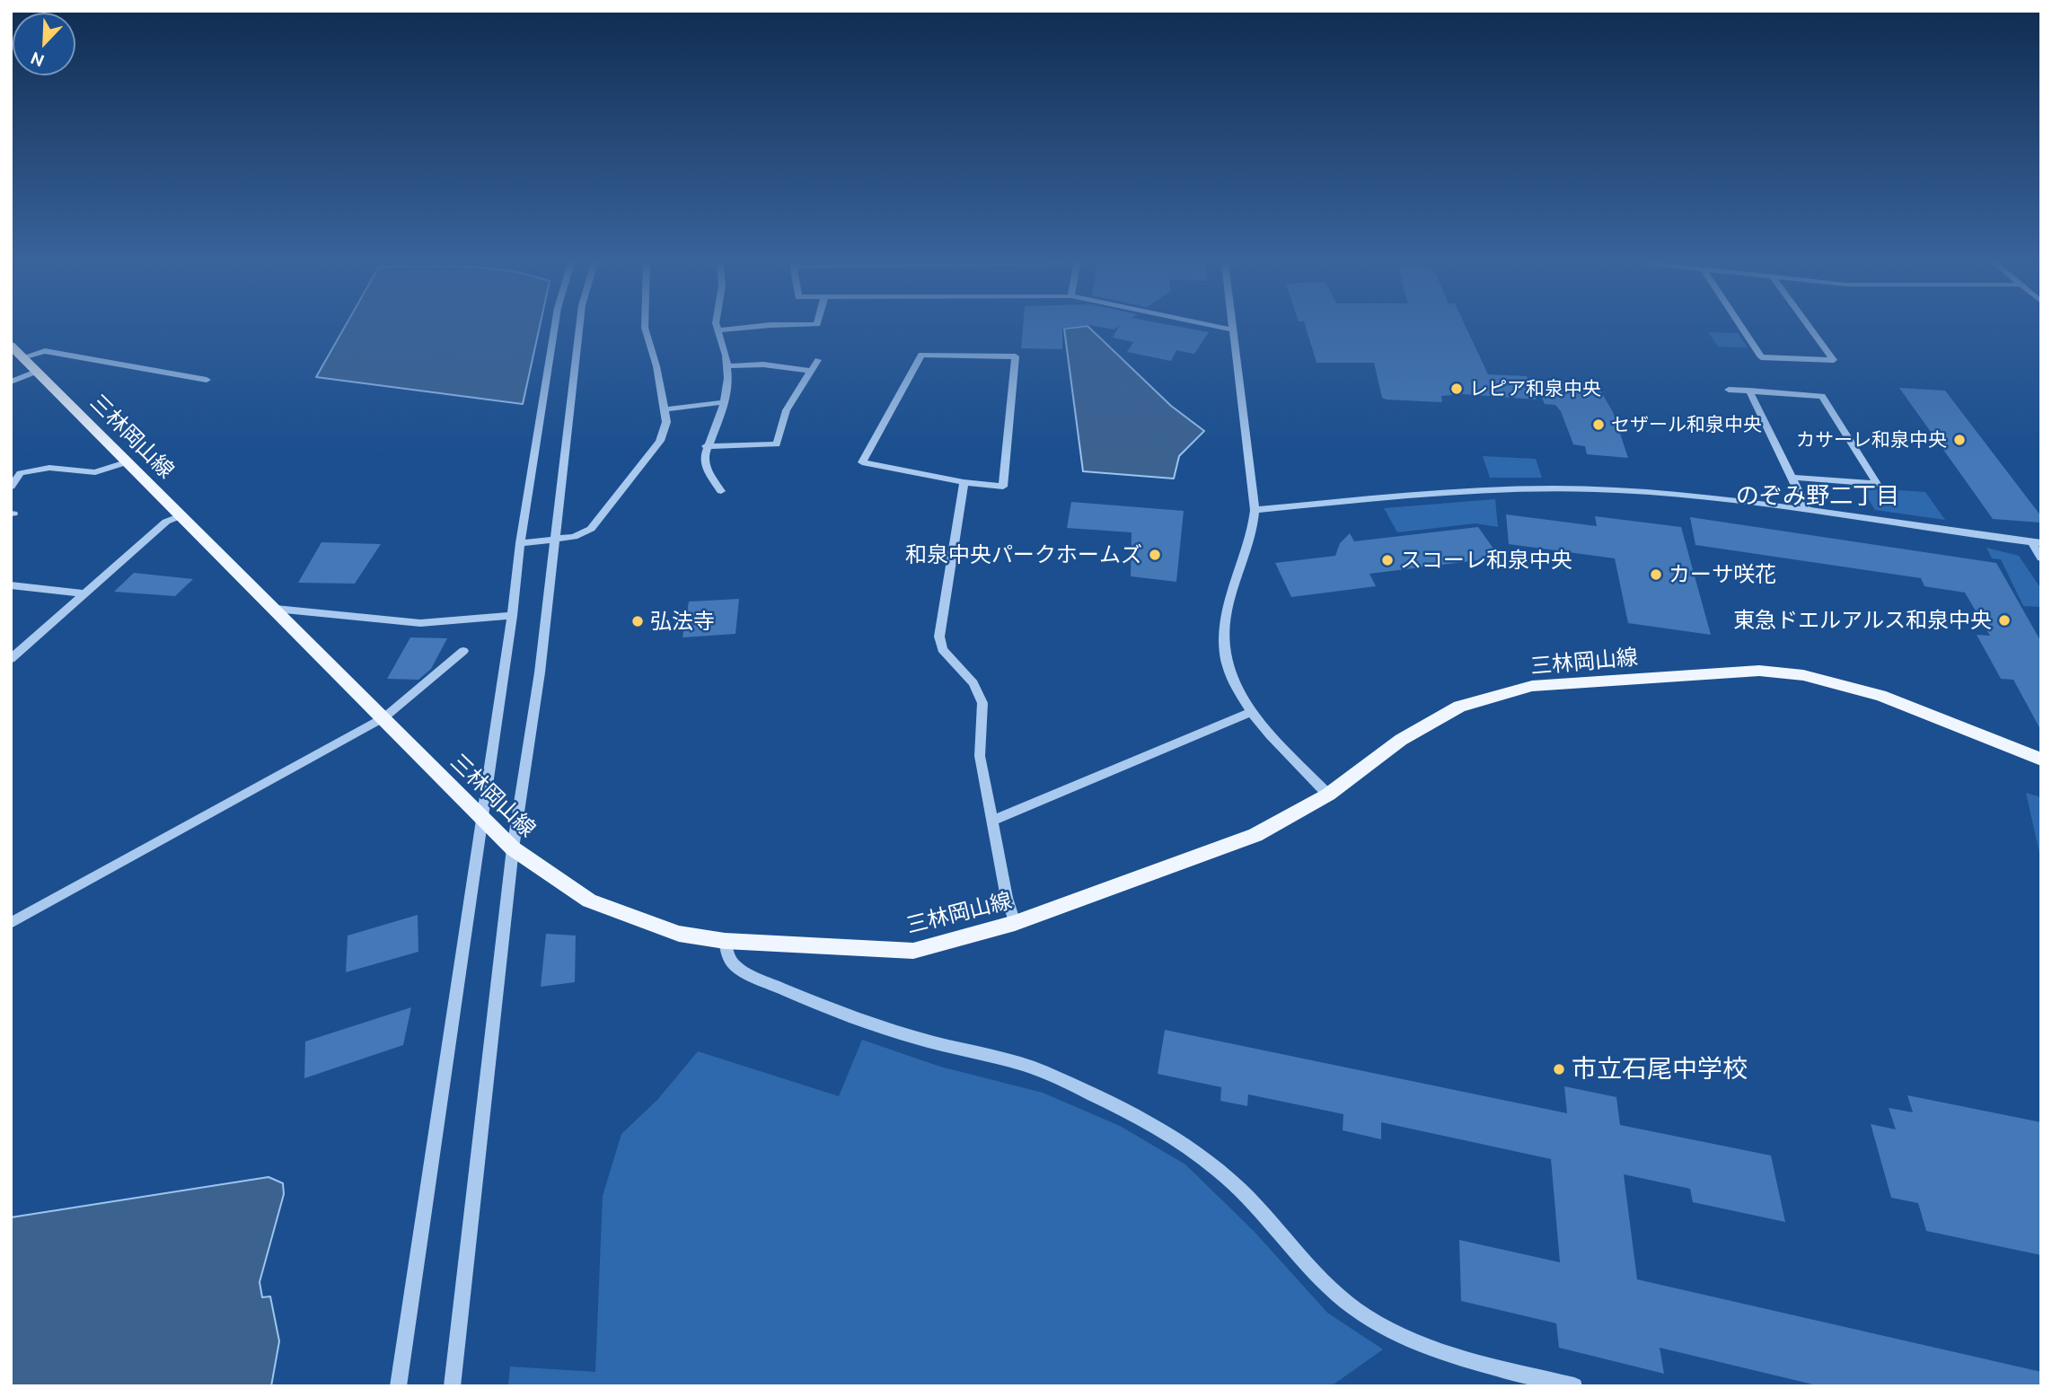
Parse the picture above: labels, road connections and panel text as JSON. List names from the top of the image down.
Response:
{
  "streets": {
    "main road": ["三林岡山線"]
  },
  "districts": ["のぞみ野二丁目"],
  "places": [
    "レピア和泉中央",
    "セザール和泉中央",
    "カサーレ和泉中央",
    "和泉中央パークホームズ",
    "スコーレ和泉中央",
    "カーサ咲花",
    "東急ドエルアルス和泉中央",
    "弘法寺",
    "市立石尾中学校"
  ],
  "north": "bottom left"
}
